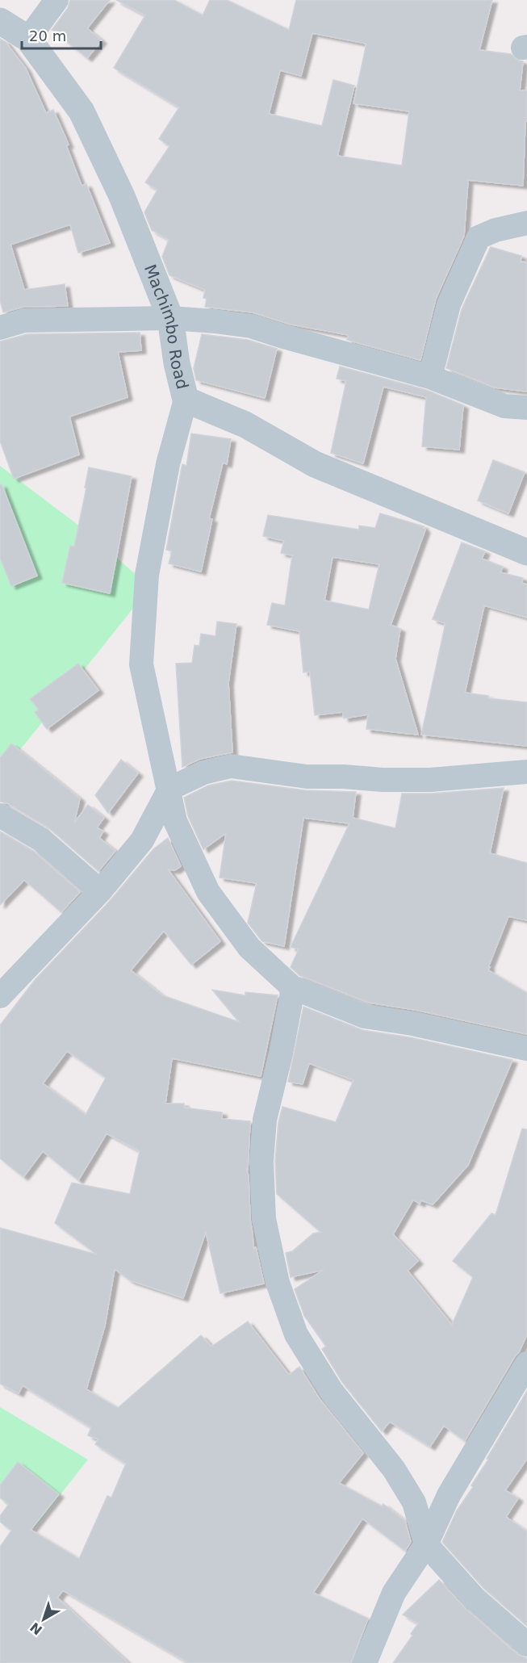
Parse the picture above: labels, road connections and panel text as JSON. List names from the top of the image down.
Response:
{
  "streets": {
    "street": ["Machimbo Road"]
  },
  "scale_bar": "20 m",
  "north": "bottom left"
}
